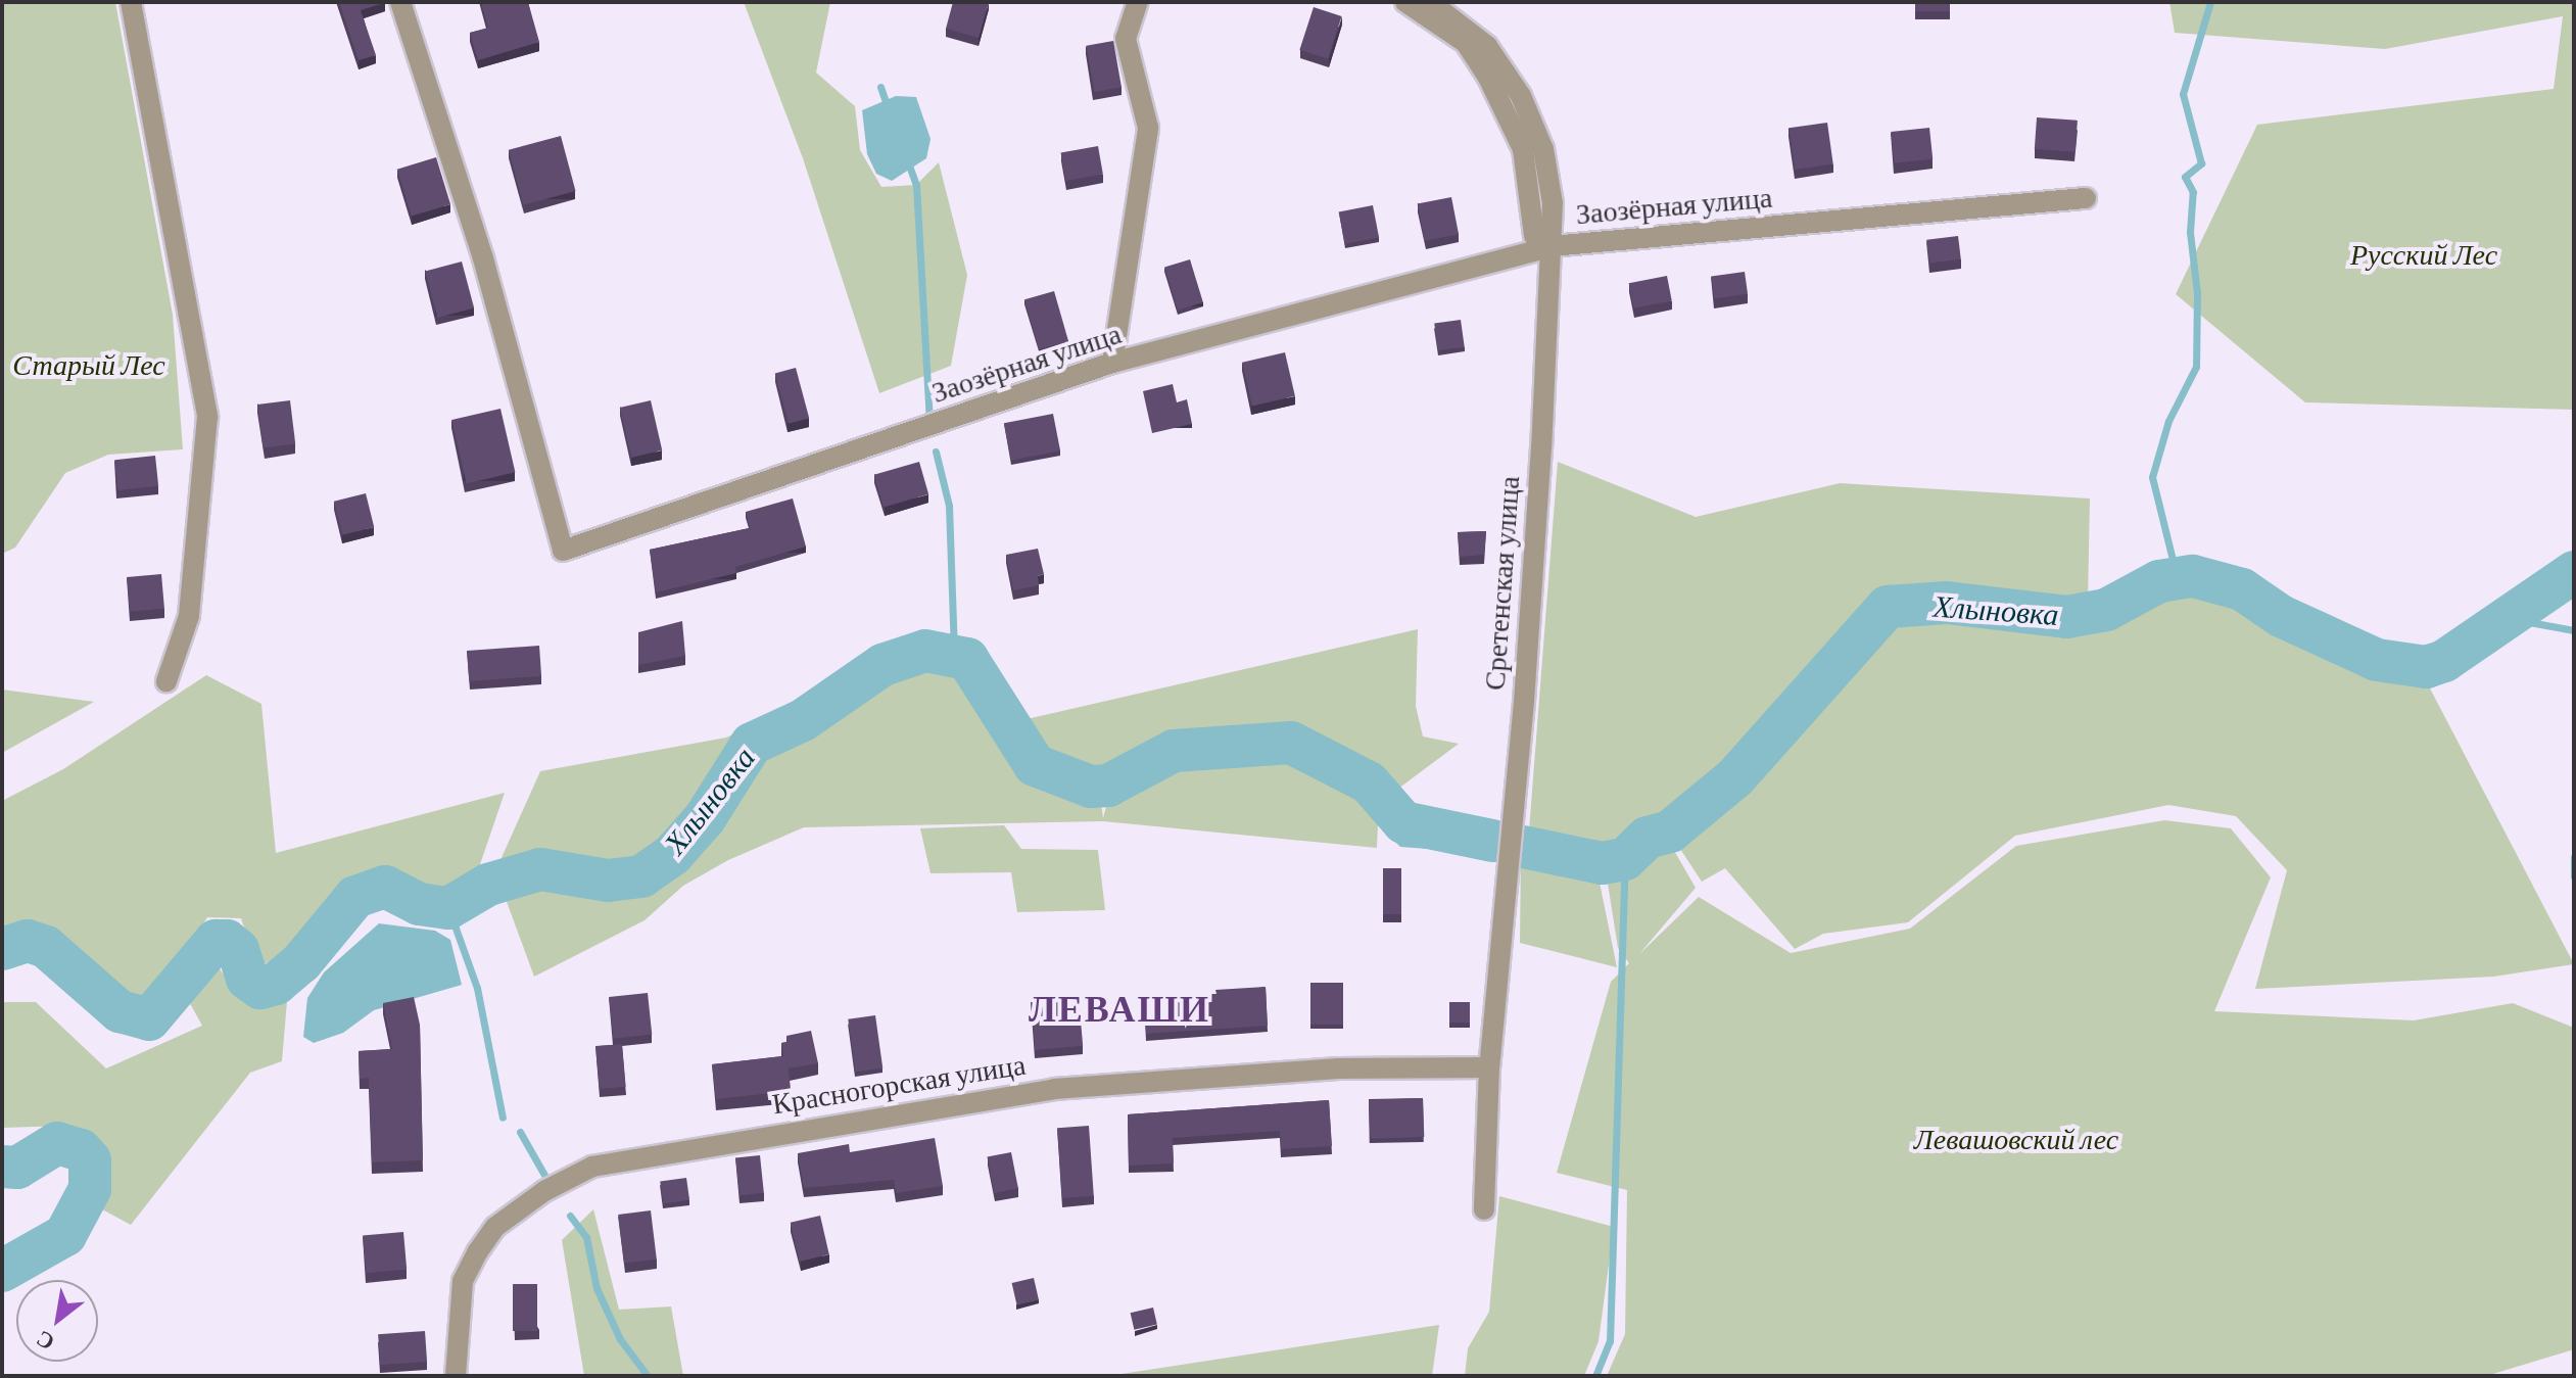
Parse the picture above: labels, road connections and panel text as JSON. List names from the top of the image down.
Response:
{
  "streets": {
    "street": ["Заозёрная улица", "Сретенская улица", "Красногорская улица"]
  },
  "crossings": [
    ["Заозёрная улица", "Сретенская улица"],
    ["Сретенская улица", "Красногорская улица"]
  ],
  "districts": ["ЛЕВАШИ"],
  "water": ["Хлыновка"],
  "parks": ["Русский Лес", "Старый Лес", "Левашовский лес"],
  "north": "bottom left"
}
